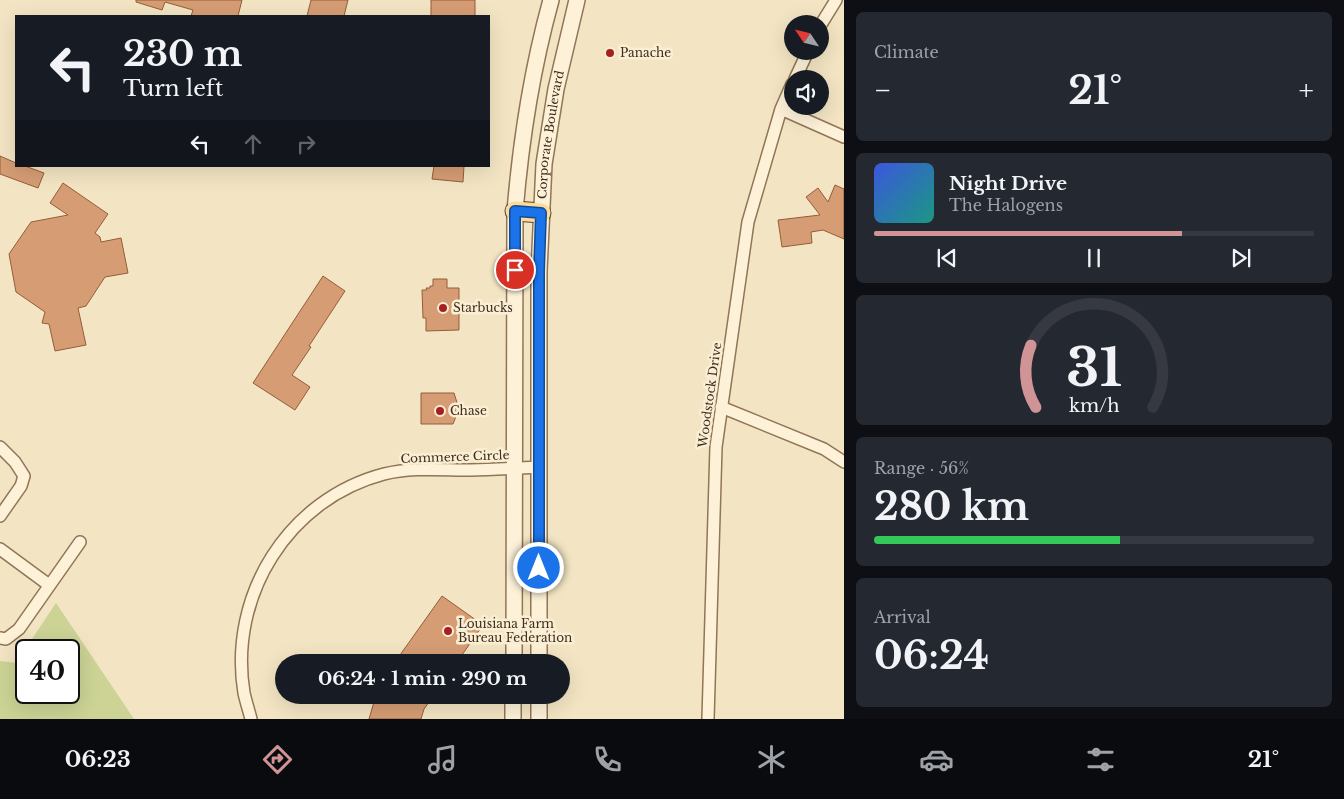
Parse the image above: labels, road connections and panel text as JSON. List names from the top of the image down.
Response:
{
  "streets": {
    "street": ["Corporate Boulevard", "Woodstock Drive", "Commerce Circle"]
  },
  "crossings": [
    ["Corporate Boulevard", "Commerce Circle"]
  ],
  "places": [
    "Panache",
    "Starbucks",
    "Chase",
    "Louisiana Farm Bureau Federation"
  ],
  "north": "top left",
  "page": {
    "tile": [
      "Climate",
      ["Range · 56%", "280 km"],
      ["Arrival", "06:24"]
    ],
    "turn": ["230 m", "Turn left"],
    "heat": ["−", "21°", "+"],
    "song": ["Night Drive", "The Halogens"],
    "limit": "40",
    "trip": "06:24 · 1 min · 290 m",
    "tabs": ["06:23", "21°"],
    "gauge": ["31", "km/h"]
  }
}
